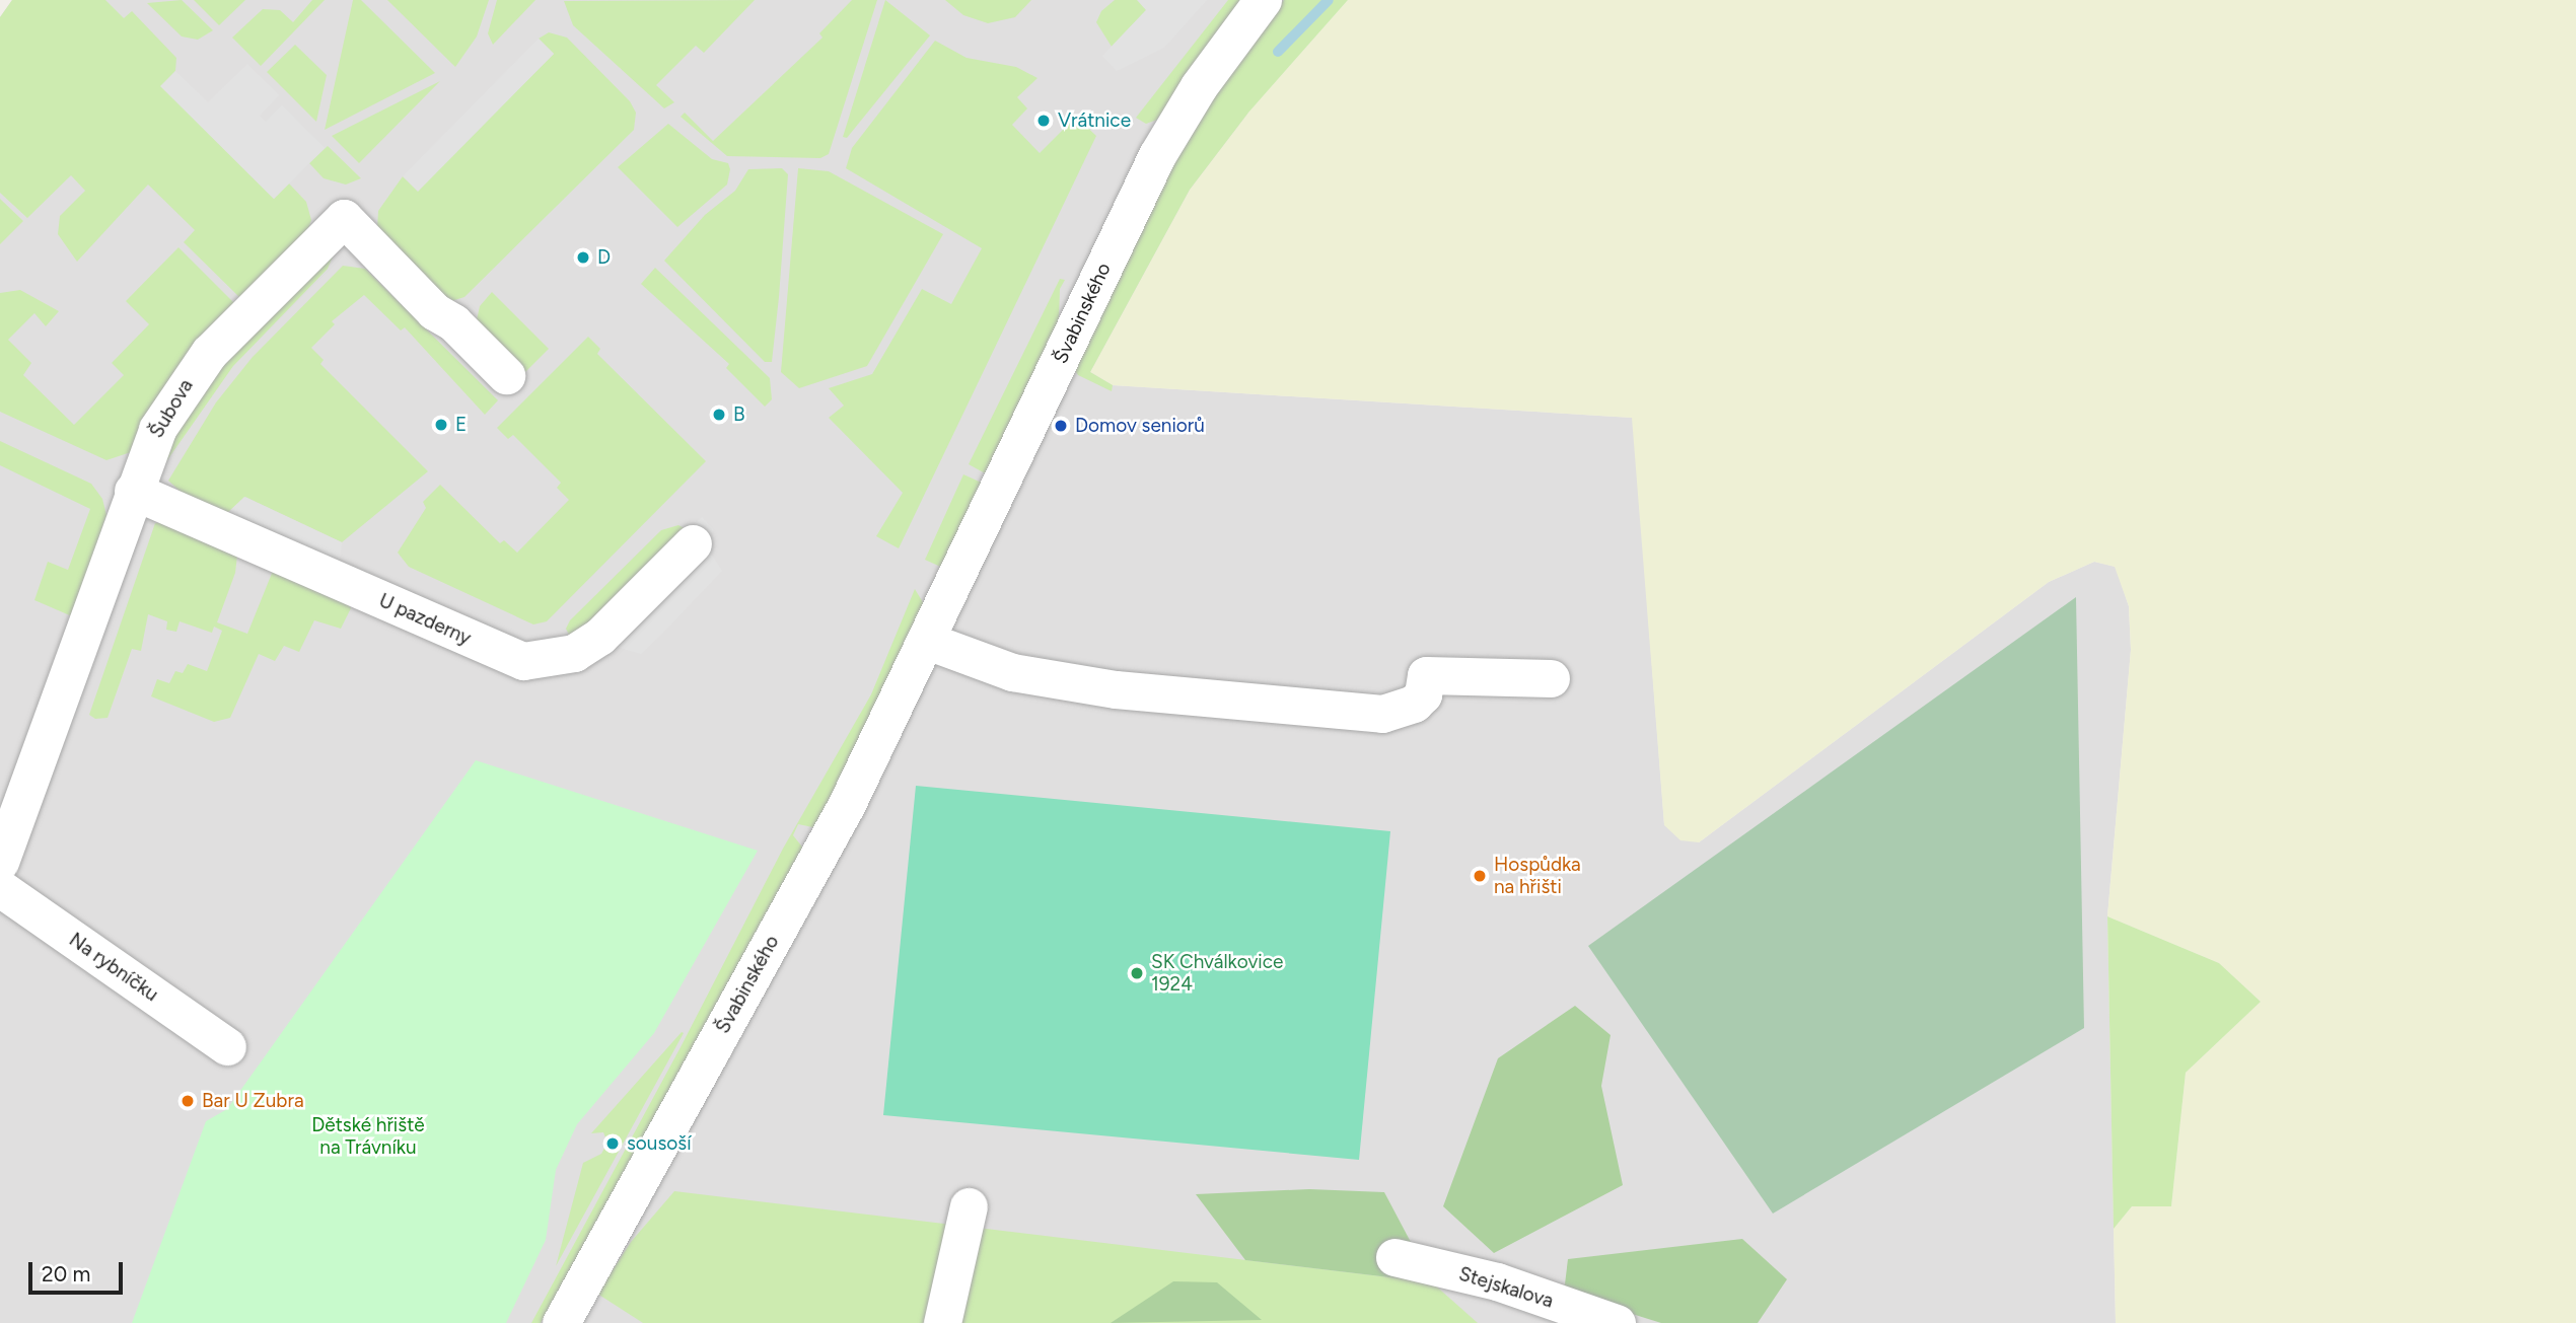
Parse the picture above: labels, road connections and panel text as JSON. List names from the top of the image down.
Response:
{
  "streets": {
    "street": [
      "Švabinského",
      "Šubova",
      "U pazderny",
      "Na rybníčku",
      "Stejskalova"
    ]
  },
  "crossings": [
    ["Šubova", "U pazderny"]
  ],
  "parks": ["Dětské hřiště na Trávníku"],
  "places": [
    "Vrátnice",
    "D",
    "B",
    "E",
    "Domov seniorů",
    "Hospůdka na hřišti",
    "SK Chválkovice 1924",
    "Bar U Zubra",
    "sousoší"
  ],
  "scale_bar": "20 m"
}
